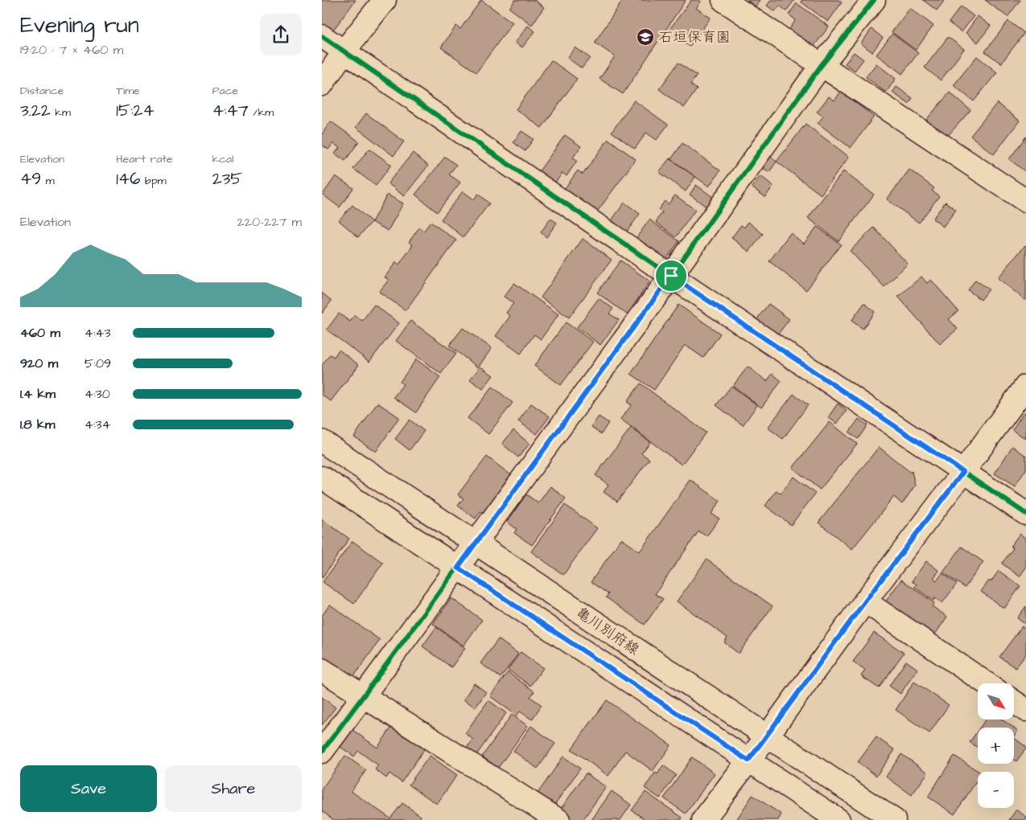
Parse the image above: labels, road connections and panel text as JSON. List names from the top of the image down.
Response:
{
  "streets": {
    "street": ["亀川別府線"]
  },
  "places": {
    "school or university": ["石垣保育園"]
  },
  "north": "bottom right",
  "page": {
    "heading": ["Evening run", "19:20 · 7 × 460 m"],
    "stats": [
      ["Distance", "3.22 km"],
      ["Time", "15:24"],
      ["Pace", "4:47 /km"],
      ["Elevation", "49 m"],
      ["Heart rate", "146 bpm"],
      ["kcal", "235"]
    ],
    "chart": ["Elevation", "220–227 m"],
    "list": [
      {
        "name": "460 m",
        "note": "4:43"
      },
      {
        "name": "920 m",
        "note": "5:09"
      },
      {
        "name": "1.4 km",
        "note": "4:30"
      },
      {
        "name": "1.8 km",
        "note": "4:34"
      }
    ],
    "map_buttons": ["+", "−"],
    "buttons": ["Save", "Share"]
  }
}
